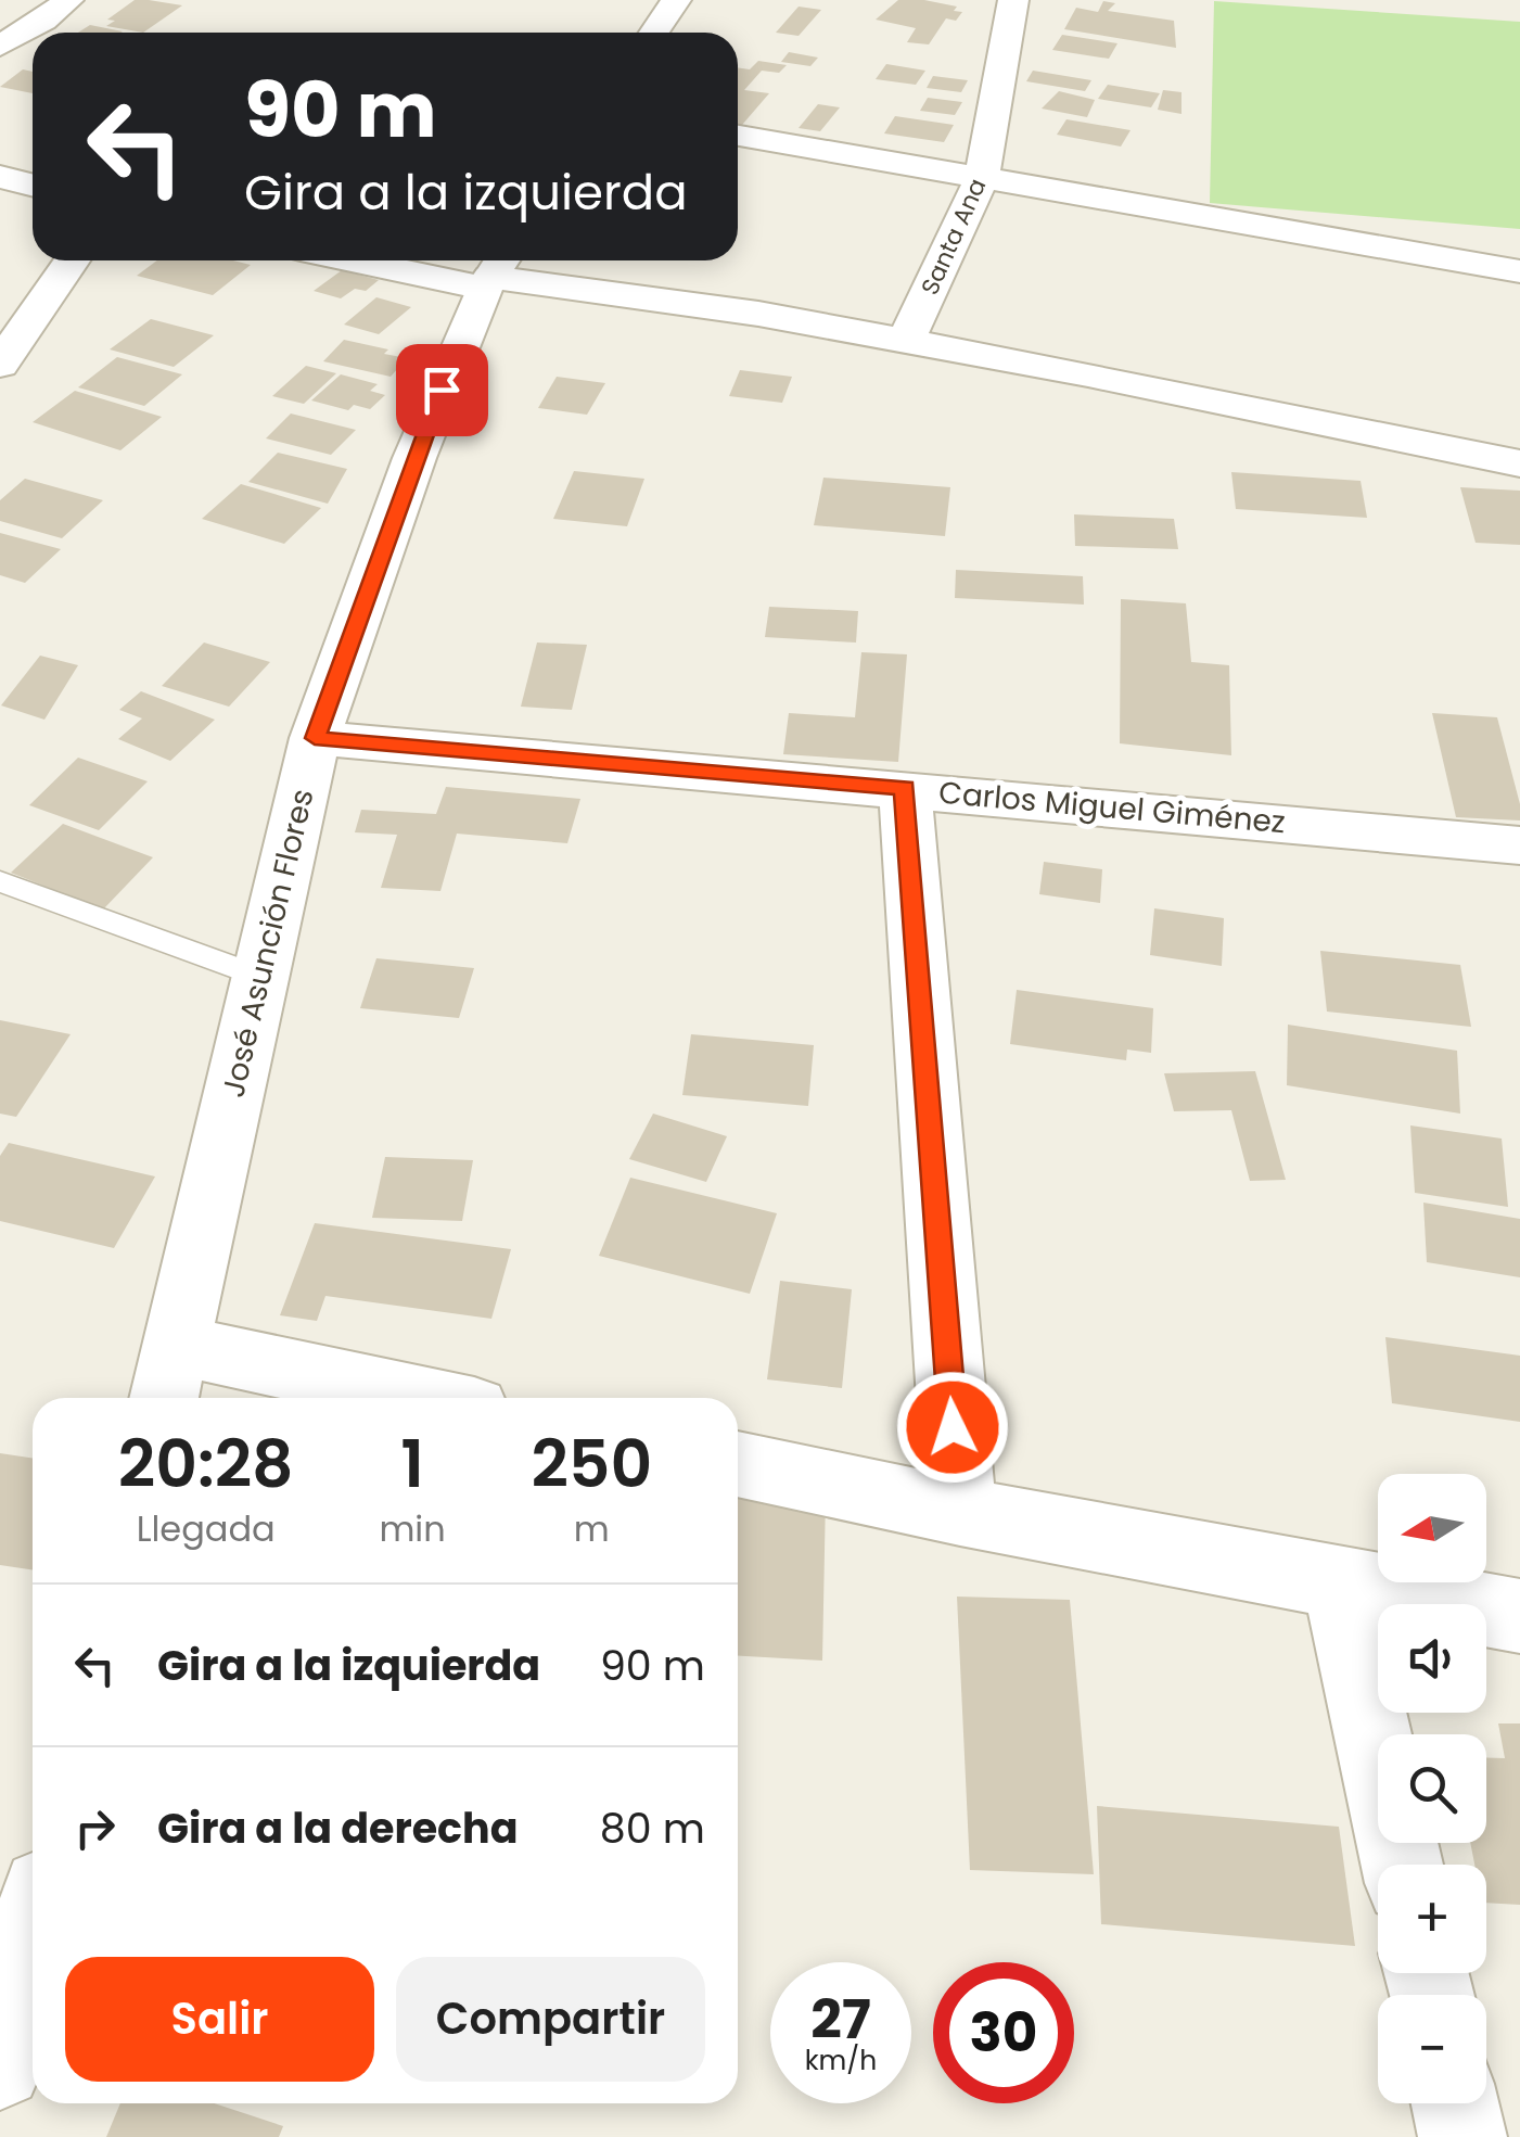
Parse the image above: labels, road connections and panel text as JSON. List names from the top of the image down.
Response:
{
  "streets": {
    "street": ["Santa Ana", "Carlos Miguel Giménez", "José Asunción Flores"]
  },
  "crossings": [
    ["Carlos Miguel Giménez", "José Asunción Flores"]
  ],
  "north": "left",
  "page": {
    "turn": ["90 m", "Gira a la izquierda"],
    "eta": [
      "20:28",
      "Llegada",
      "1",
      "min",
      "250",
      "m"
    ],
    "map_buttons": ["+", "−"],
    "list": [
      {
        "name": "Gira a la izquierda",
        "value": "90 m"
      },
      {
        "name": "Gira a la derecha",
        "value": "80 m"
      }
    ],
    "buttons": ["Salir", "Compartir"],
    "speed": "27 km/h",
    "limit": "30"
  }
}
